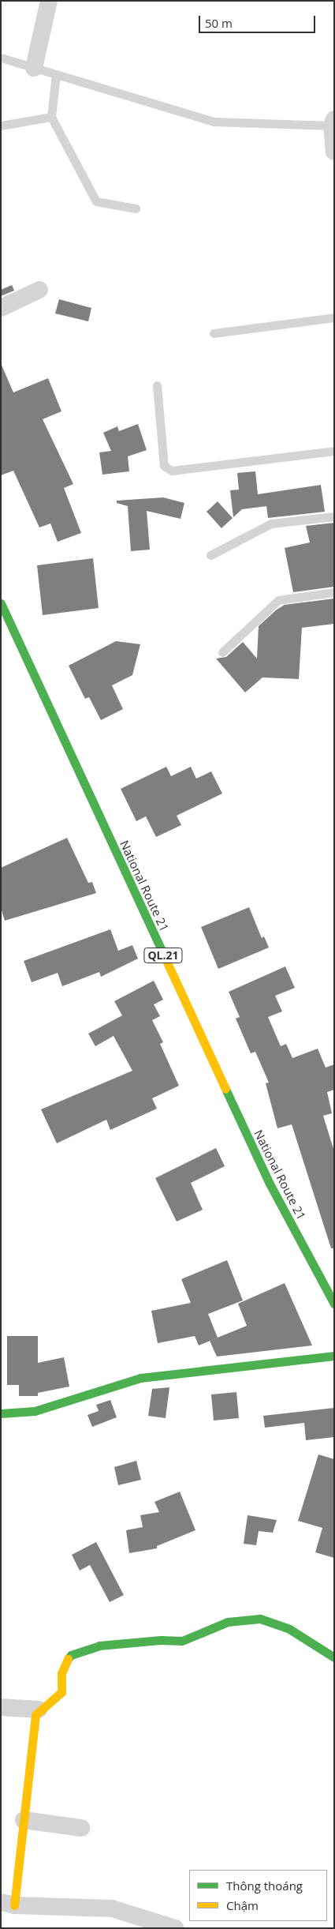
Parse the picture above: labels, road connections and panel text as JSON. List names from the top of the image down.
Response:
{
  "streets": {
    "main road": ["National Route 21", "QL.21"]
  },
  "legend": ["Thông thoáng", "Chậm"],
  "scale_bar": "50 m"
}
